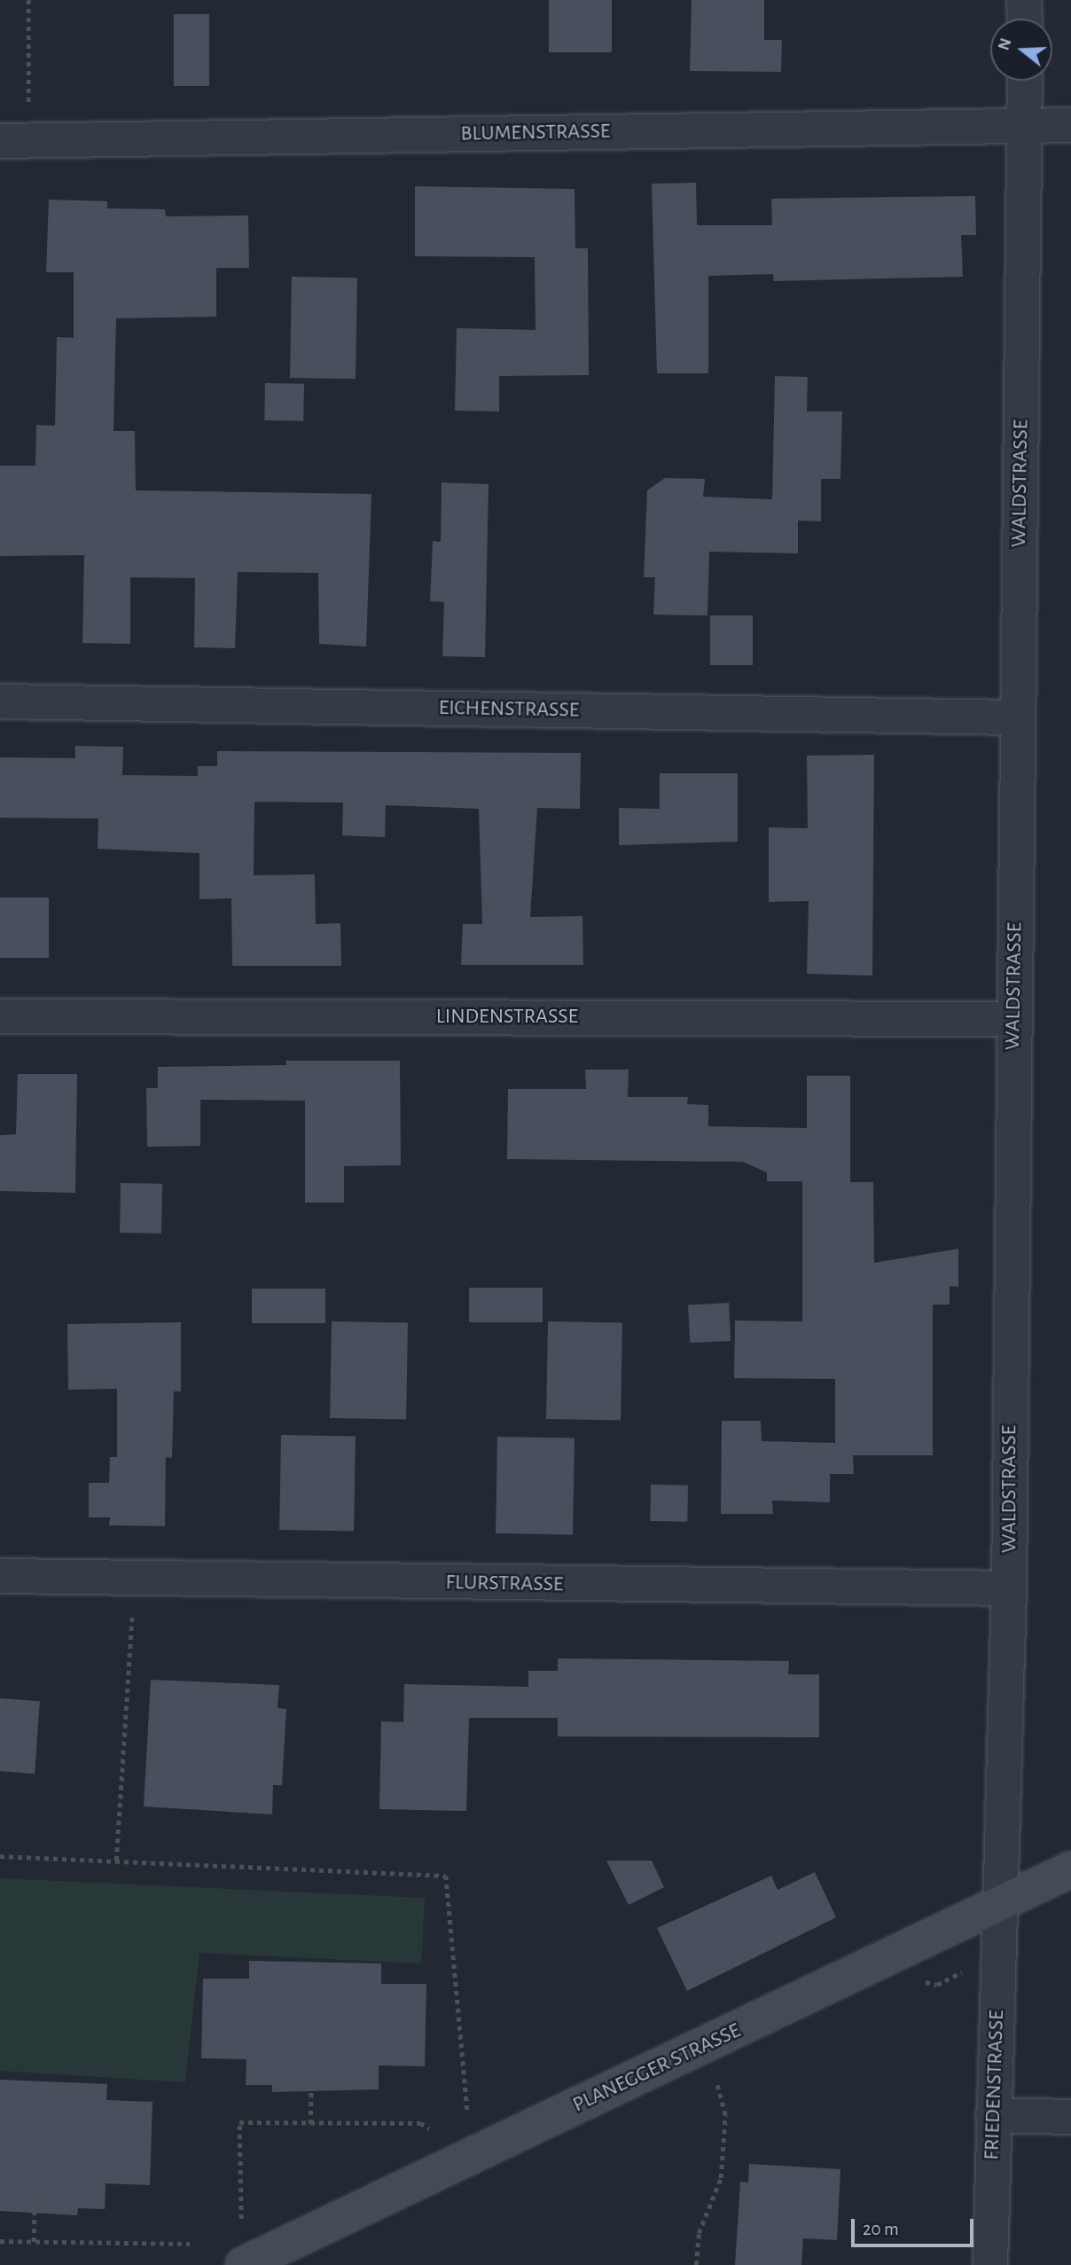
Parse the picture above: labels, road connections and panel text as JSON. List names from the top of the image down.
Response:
{
  "streets": {
    "street": [
      "BLUMENSTRASSE",
      "WALDSTRASSE",
      "EICHENSTRASSE",
      "LINDENSTRASSE",
      "FLURSTRASSE",
      "PLANEGGER STRASSE",
      "FRIEDENSTRASSE"
    ]
  },
  "crossings": [
    ["BLUMENSTRASSE", "WALDSTRASSE"],
    ["WALDSTRASSE", "EICHENSTRASSE"],
    ["WALDSTRASSE", "LINDENSTRASSE"],
    ["WALDSTRASSE", "FLURSTRASSE"],
    ["WALDSTRASSE", "PLANEGGER STRASSE"],
    ["WALDSTRASSE", "FRIEDENSTRASSE"],
    ["PLANEGGER STRASSE", "FRIEDENSTRASSE"]
  ],
  "scale_bar": "20 m",
  "north": "left"
}
